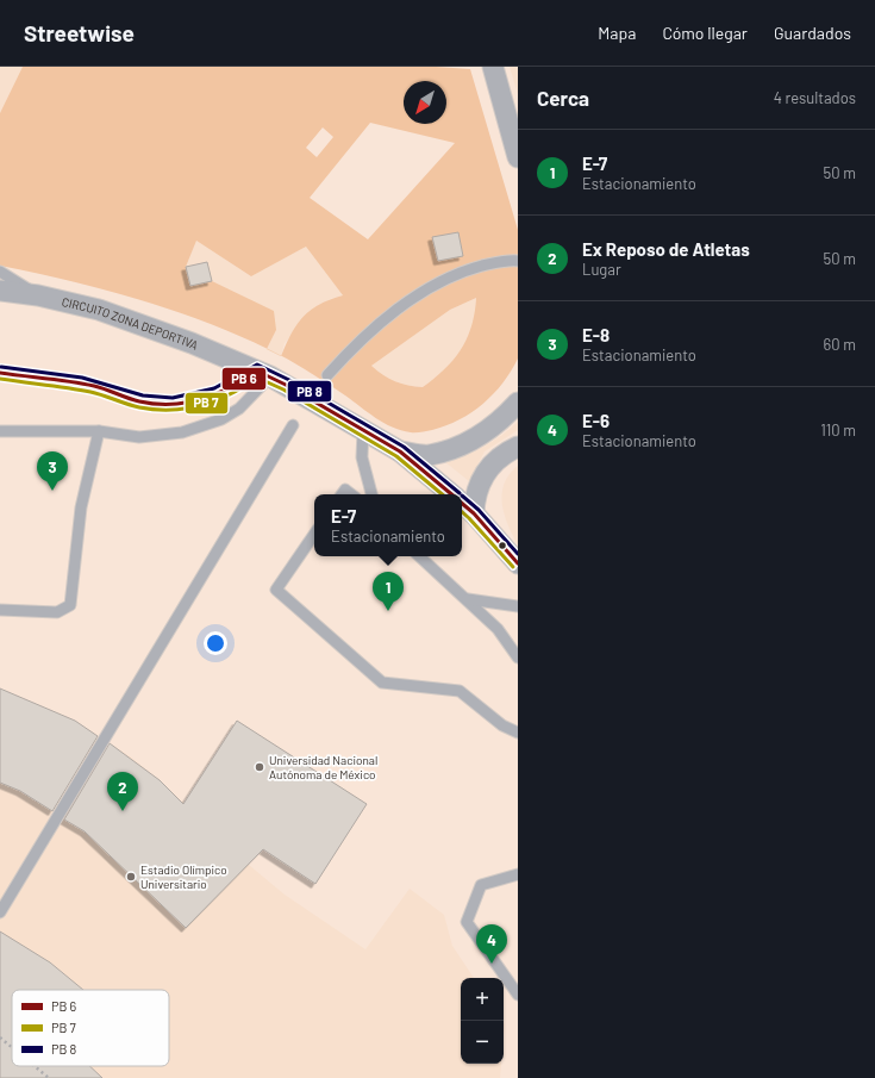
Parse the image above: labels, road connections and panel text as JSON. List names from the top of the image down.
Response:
{
  "streets": {
    "street": ["CIRCUITO ZONA DEPORTIVA"]
  },
  "places": ["Universidad Nacional Autónoma de México", "Estadio Olímpico Universitario"],
  "legend": ["PB 6", "PB 7", "PB 8"],
  "north": "bottom left",
  "page": {
    "header": "Streetwise",
    "nav": ["Mapa", "Cómo llegar", "Guardados"],
    "heading": ["Cerca", "4 resultados"],
    "list": [
      {
        "mark": "1",
        "name": "E-7",
        "note": "Estacionamiento",
        "value": "50 m"
      },
      {
        "mark": "2",
        "name": "Ex Reposo de Atletas",
        "note": "Lugar",
        "value": "50 m"
      },
      {
        "mark": "3",
        "name": "E-8",
        "note": "Estacionamiento",
        "value": "60 m"
      },
      {
        "mark": "4",
        "name": "E-6",
        "note": "Estacionamiento",
        "value": "110 m"
      }
    ],
    "pins": [
      "3",
      "1",
      "2",
      "4"
    ],
    "popup": ["E-7", "Estacionamiento"],
    "map_buttons": ["+", "−"]
  }
}
